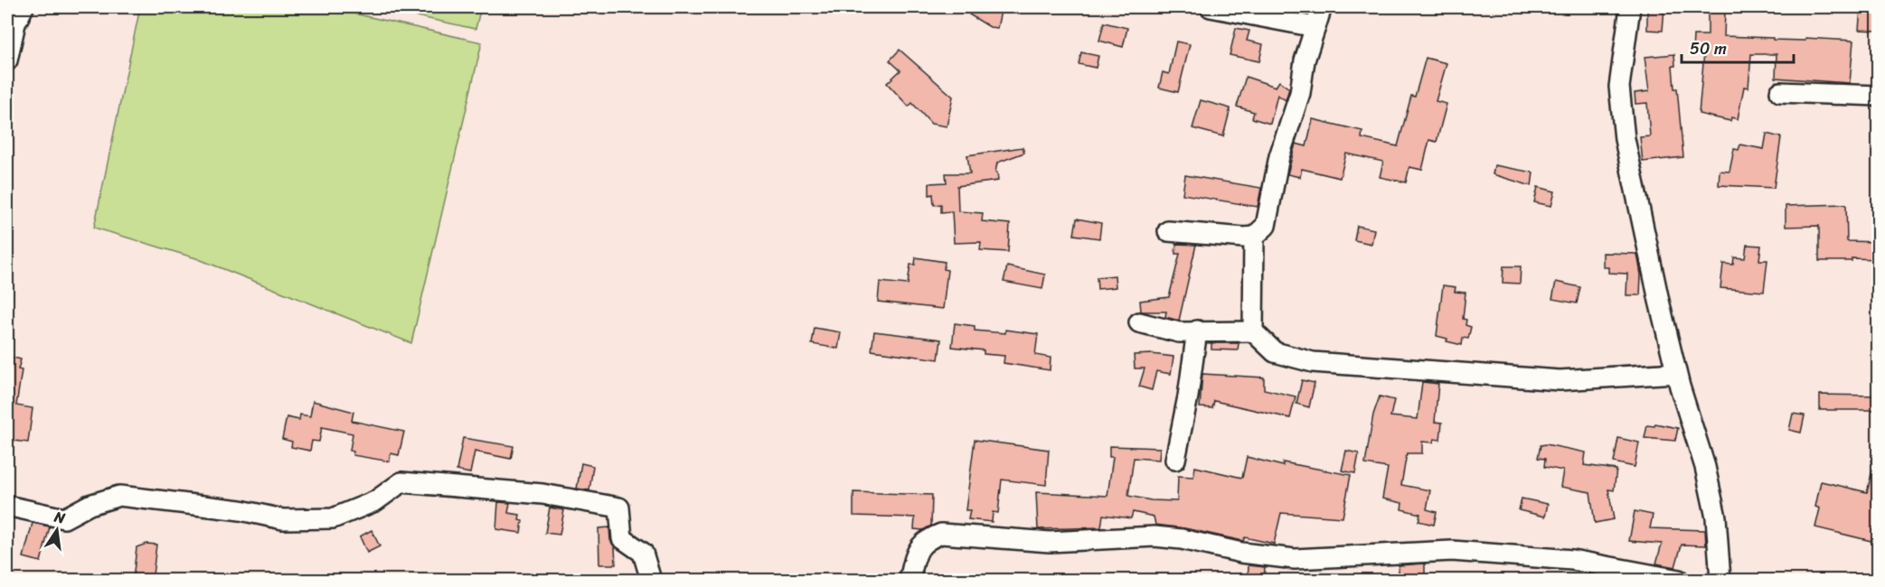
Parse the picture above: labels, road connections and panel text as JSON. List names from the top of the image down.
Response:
{
  "scale_bar": "50 m",
  "north": "top"
}
